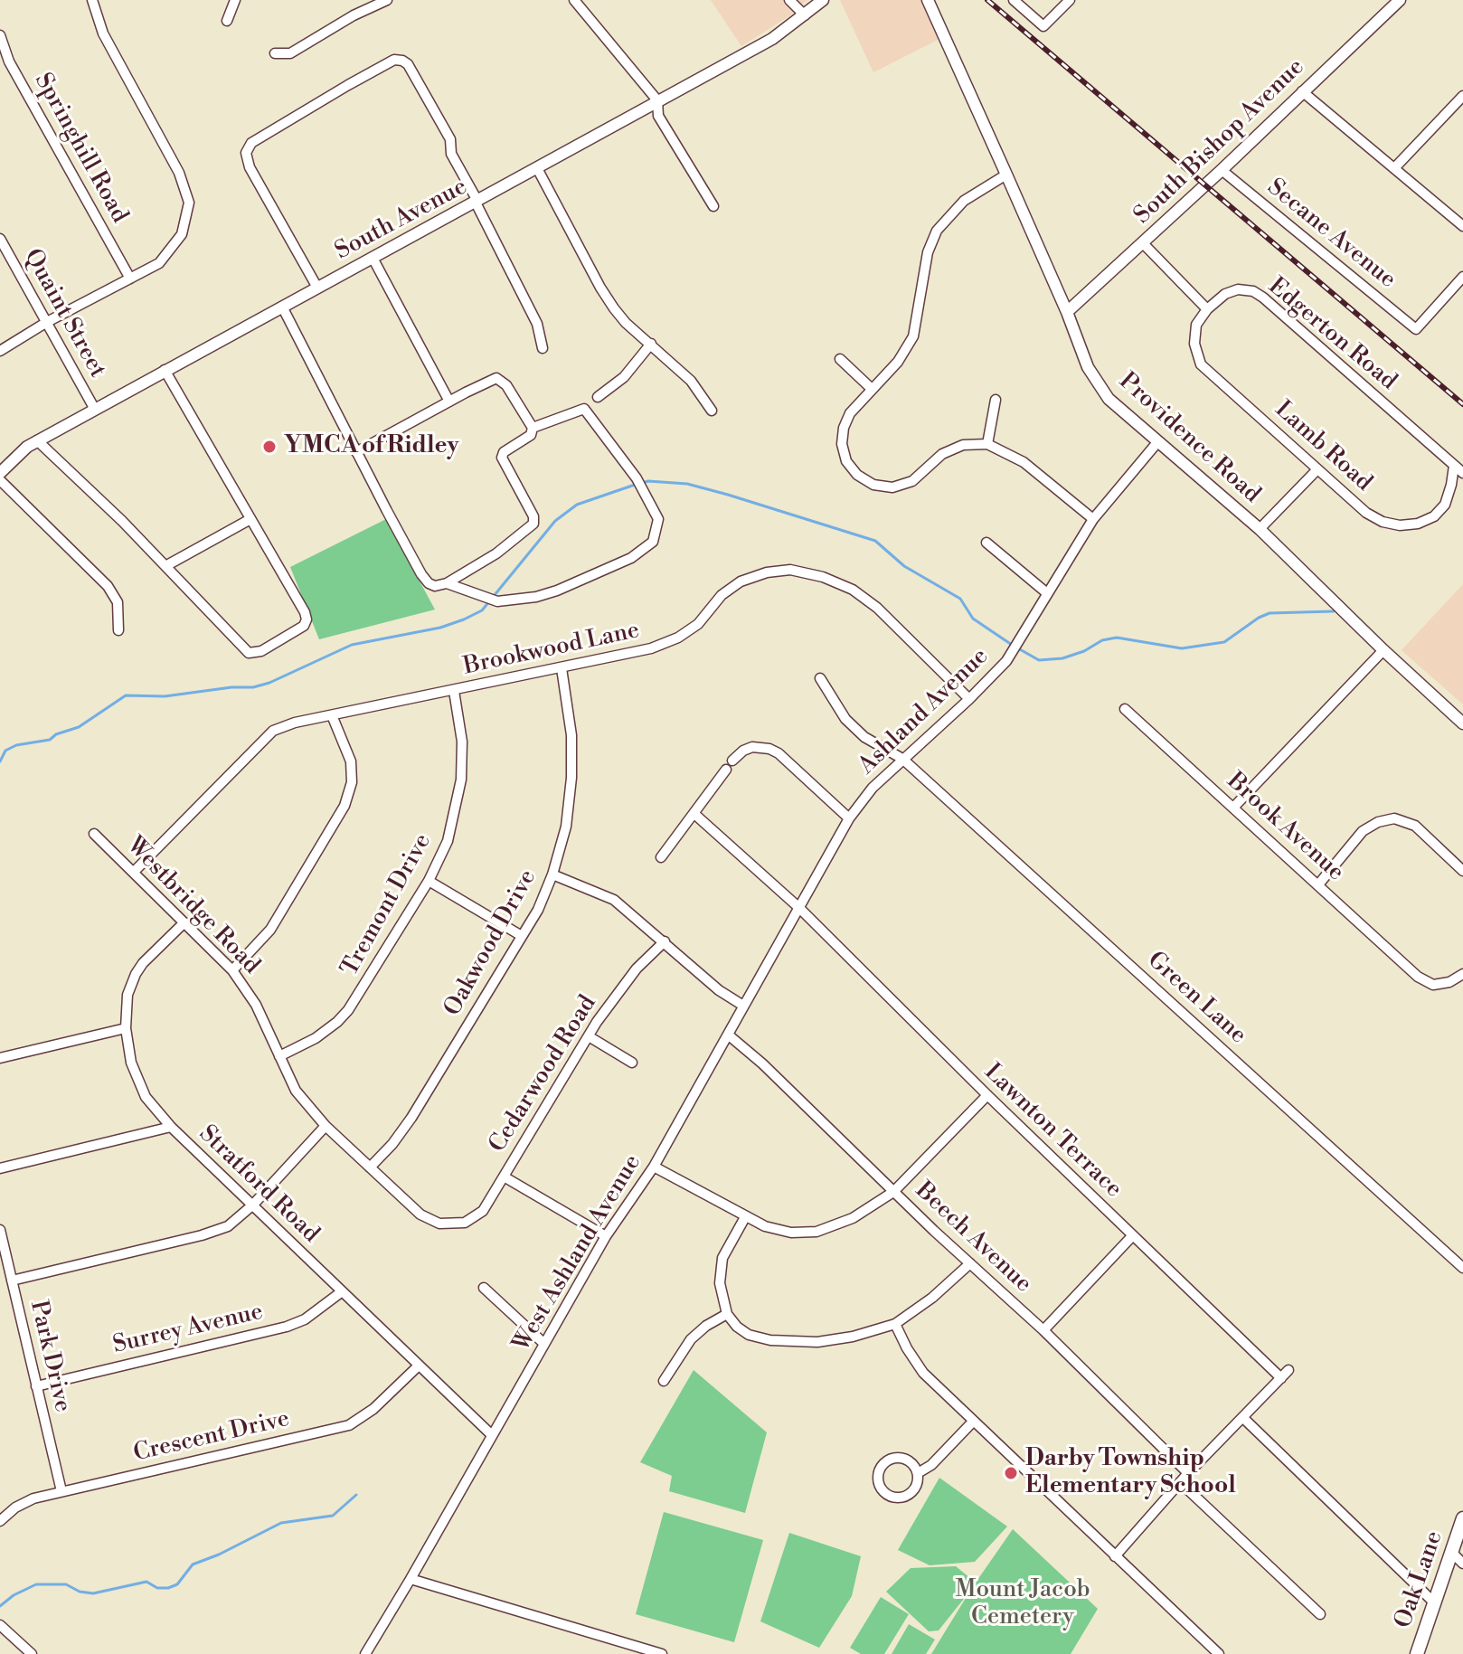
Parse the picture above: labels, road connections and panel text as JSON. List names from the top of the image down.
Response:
{
  "streets": {
    "main road": ["Oak Lane"],
    "street": [
      "South Bishop Avenue",
      "Springhill Road",
      "South Avenue",
      "Secane Avenue",
      "Quaint Street",
      "Edgerton Road",
      "Providence Road",
      "Lamb Road",
      "Brookwood Lane",
      "Ashland Avenue",
      "Brook Avenue",
      "Tremont Drive",
      "Westbridge Road",
      "Oakwood Drive",
      "Green Lane",
      "Cedarwood Road",
      "Lawnton Terrace",
      "Stratford Road",
      "Beech Avenue",
      "West Ashland Avenue",
      "Surrey Avenue",
      "Park Drive",
      "Crescent Drive"
    ]
  },
  "crossings": [
    ["South Bishop Avenue", "Secane Avenue"],
    ["South Bishop Avenue", "Providence Road"],
    ["South Avenue", "Quaint Street"],
    ["Edgerton Road", "Lamb Road"],
    ["Providence Road", "Ashland Avenue"],
    ["Brookwood Lane", "Ashland Avenue"],
    ["Brookwood Lane", "Tremont Drive"],
    ["Brookwood Lane", "Westbridge Road"],
    ["Brookwood Lane", "Oakwood Drive"],
    ["Ashland Avenue", "Green Lane"],
    ["Ashland Avenue", "West Ashland Avenue"],
    ["Tremont Drive", "Westbridge Road"],
    ["Westbridge Road", "Oakwood Drive"],
    ["Westbridge Road", "Cedarwood Road"],
    ["Westbridge Road", "Stratford Road"],
    ["Lawnton Terrace", "West Ashland Avenue"],
    ["Stratford Road", "West Ashland Avenue"],
    ["Stratford Road", "Surrey Avenue"],
    ["Stratford Road", "Crescent Drive"],
    ["Beech Avenue", "West Ashland Avenue"],
    ["Surrey Avenue", "Park Drive"],
    ["Park Drive", "Crescent Drive"]
  ],
  "parks": ["Mount Jacob Cemetery"],
  "places": ["YMCA of Ridley", "Darby Township Elementary School"]
}
